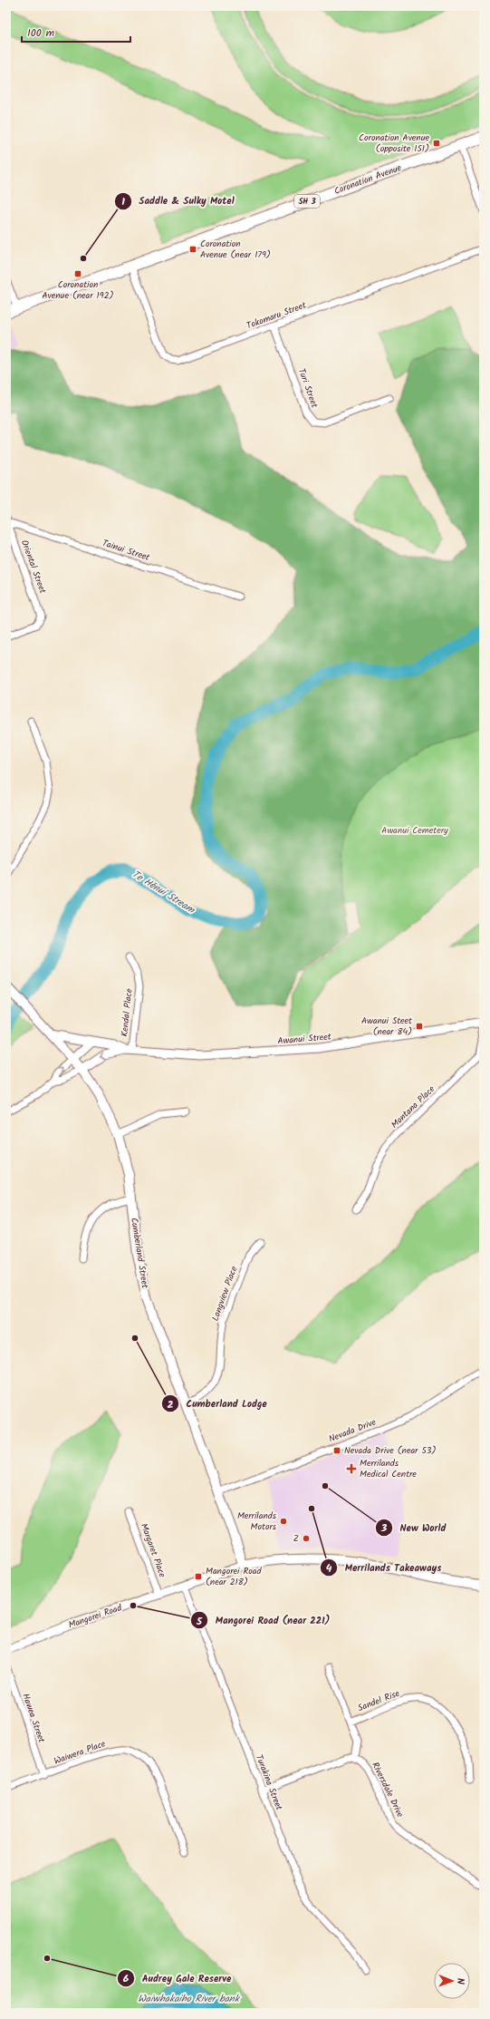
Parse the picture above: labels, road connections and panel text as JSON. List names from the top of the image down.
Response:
{
  "streets": {
    "highway": ["Coronation Avenue", "SH 3"],
    "main road": ["Cumberland Street", "Mangorei Road"],
    "street": [
      "Tokomaru Street",
      "Turi Street",
      "Tainui Street",
      "Oriental Street",
      "Kendal Place",
      "Awanui Street",
      "Montana Place",
      "Longview Place",
      "Nevada Drive",
      "Margaret Place",
      "Sandel Rise",
      "Hawea Street",
      "Waiwera Place",
      "Turakina Street",
      "Riversdale Drive"
    ]
  },
  "crossings": [
    ["Coronation Avenue", "Tokomaru Street"],
    ["Tokomaru Street", "Turi Street"],
    ["Tainui Street", "Oriental Street"],
    ["Kendal Place", "Awanui Street"],
    ["Awanui Street", "Montana Place"],
    ["Awanui Street", "Cumberland Street"],
    ["Cumberland Street", "Longview Place"],
    ["Cumberland Street", "Nevada Drive"],
    ["Cumberland Street", "Mangorei Road"],
    ["Margaret Place", "Mangorei Road"],
    ["Mangorei Road", "Turakina Street"],
    ["Hawea Street", "Waiwera Place"]
  ],
  "water": ["Te Hēnui Stream", "Waiwhakaiho River bank"],
  "parks": ["Awanui Cemetery"],
  "places": {
    "transit": [
      "Coronation Avenue (opposite 151)",
      "Coronation Avenue (near 179)",
      "Coronation Avenue (near 192)",
      "Awanui Steet (near 84)",
      "Nevada Drive (near 53)",
      "Mangorei Road (near 218)"
    ],
    "other": [
      "Saddle & Sulky Motel",
      "Cumberland Lodge",
      "New World",
      "Merrilands Takeaways",
      "Merrilands Motors",
      "Z",
      "Mangorei Road (near 221)",
      "Audrey Gale Reserve"
    ],
    "health": ["Merrilands Medical Centre"]
  },
  "scale_bar": "100 m",
  "north": "right"
}
